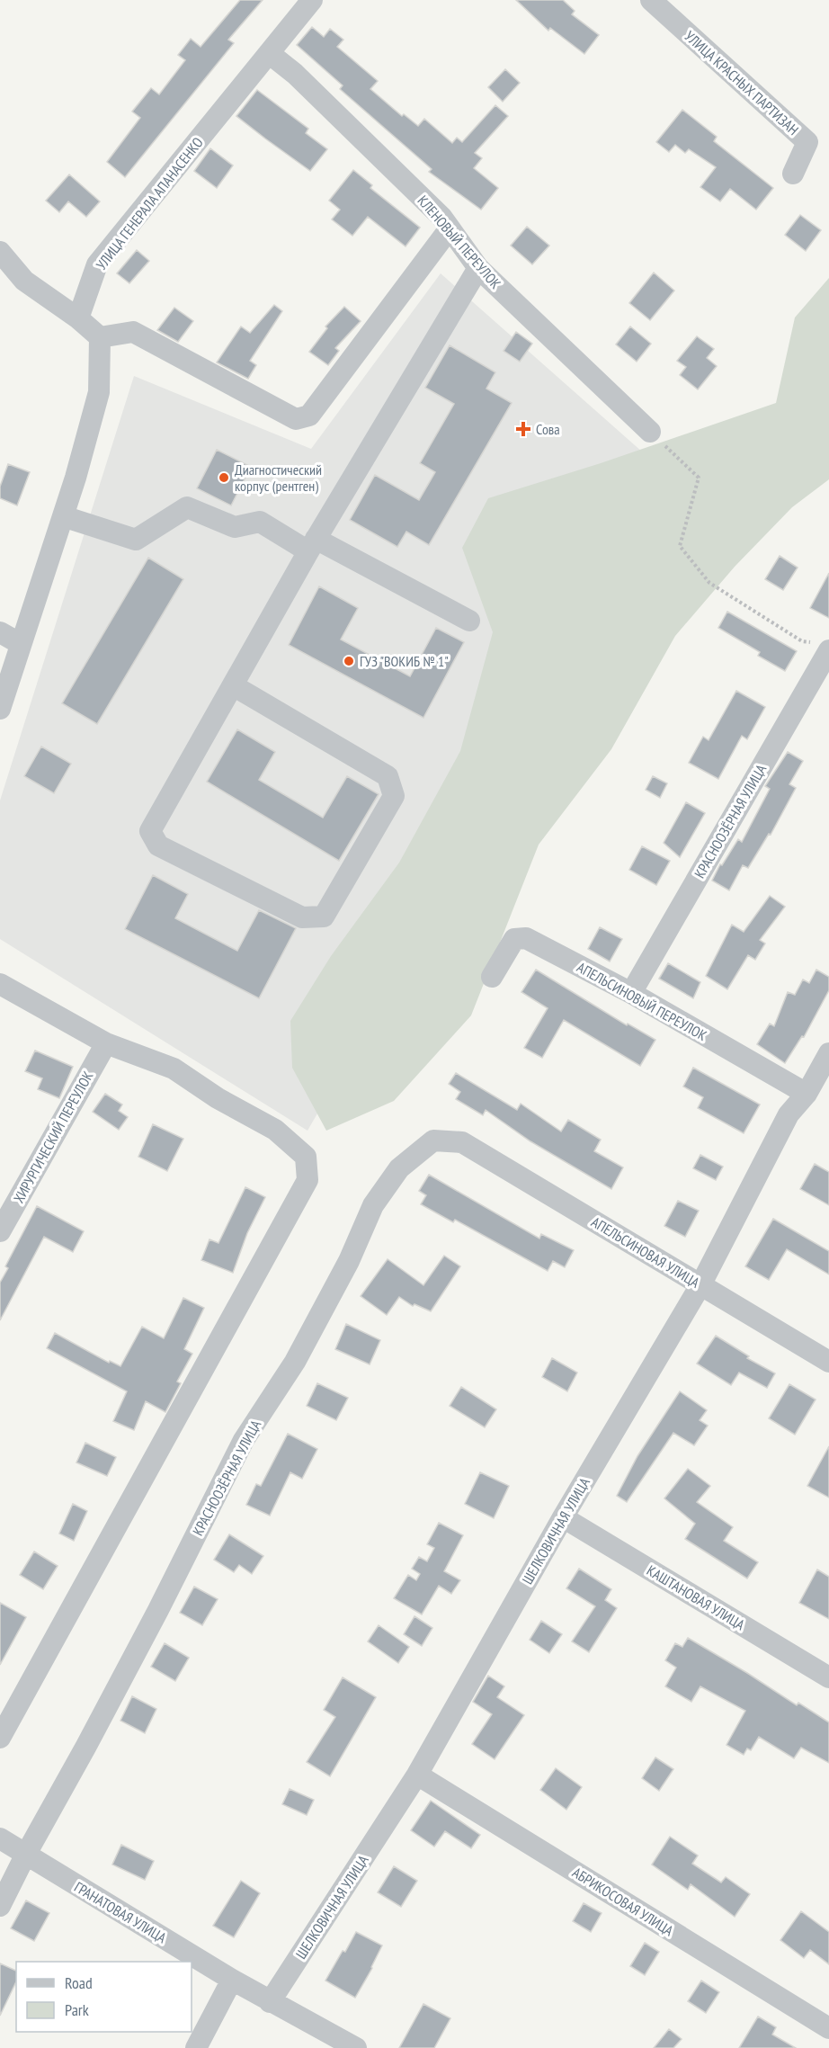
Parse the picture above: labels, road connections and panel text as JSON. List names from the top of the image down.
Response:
{
  "streets": {
    "street": [
      "УЛИЦА КРАСНЫХ ПАРТИЗАН",
      "УЛИЦА ГЕНЕРАЛА АПАНАСЕНКО",
      "КЛЕНОВЫЙ ПЕРЕУЛОК",
      "КРАСНООЗЁРНАЯ УЛИЦА",
      "АПЕЛЬСИНОВЫЙ ПЕРЕУЛОК",
      "ХИРУРГИЧЕСКИЙ ПЕРЕУЛОК",
      "АПЕЛЬСИНОВАЯ УЛИЦА",
      "ШЕЛКОВИЧНАЯ УЛИЦА",
      "КАШТАНОВАЯ УЛИЦА",
      "АБРИКОСОВАЯ УЛИЦА",
      "ГРАНАТОВАЯ УЛИЦА"
    ]
  },
  "crossings": [
    ["УЛИЦА ГЕНЕРАЛА АПАНАСЕНКО", "КЛЕНОВЫЙ ПЕРЕУЛОК"],
    ["КРАСНООЗЁРНАЯ УЛИЦА", "АПЕЛЬСИНОВЫЙ ПЕРЕУЛОК"],
    ["КРАСНООЗЁРНАЯ УЛИЦА", "АПЕЛЬСИНОВАЯ УЛИЦА"],
    ["КРАСНООЗЁРНАЯ УЛИЦА", "ГРАНАТОВАЯ УЛИЦА"],
    ["АПЕЛЬСИНОВЫЙ ПЕРЕУЛОК", "ШЕЛКОВИЧНАЯ УЛИЦА"],
    ["АПЕЛЬСИНОВАЯ УЛИЦА", "ШЕЛКОВИЧНАЯ УЛИЦА"],
    ["ШЕЛКОВИЧНАЯ УЛИЦА", "КАШТАНОВАЯ УЛИЦА"],
    ["ШЕЛКОВИЧНАЯ УЛИЦА", "АБРИКОСОВАЯ УЛИЦА"],
    ["ШЕЛКОВИЧНАЯ УЛИЦА", "ГРАНАТОВАЯ УЛИЦА"]
  ],
  "places": {
    "health": ["Сова"],
    "other": ["Диагностический корпус (рентген)", "ГУЗ \"ВОКИБ № 1\""]
  },
  "legend": ["Road", "Park"]
}
